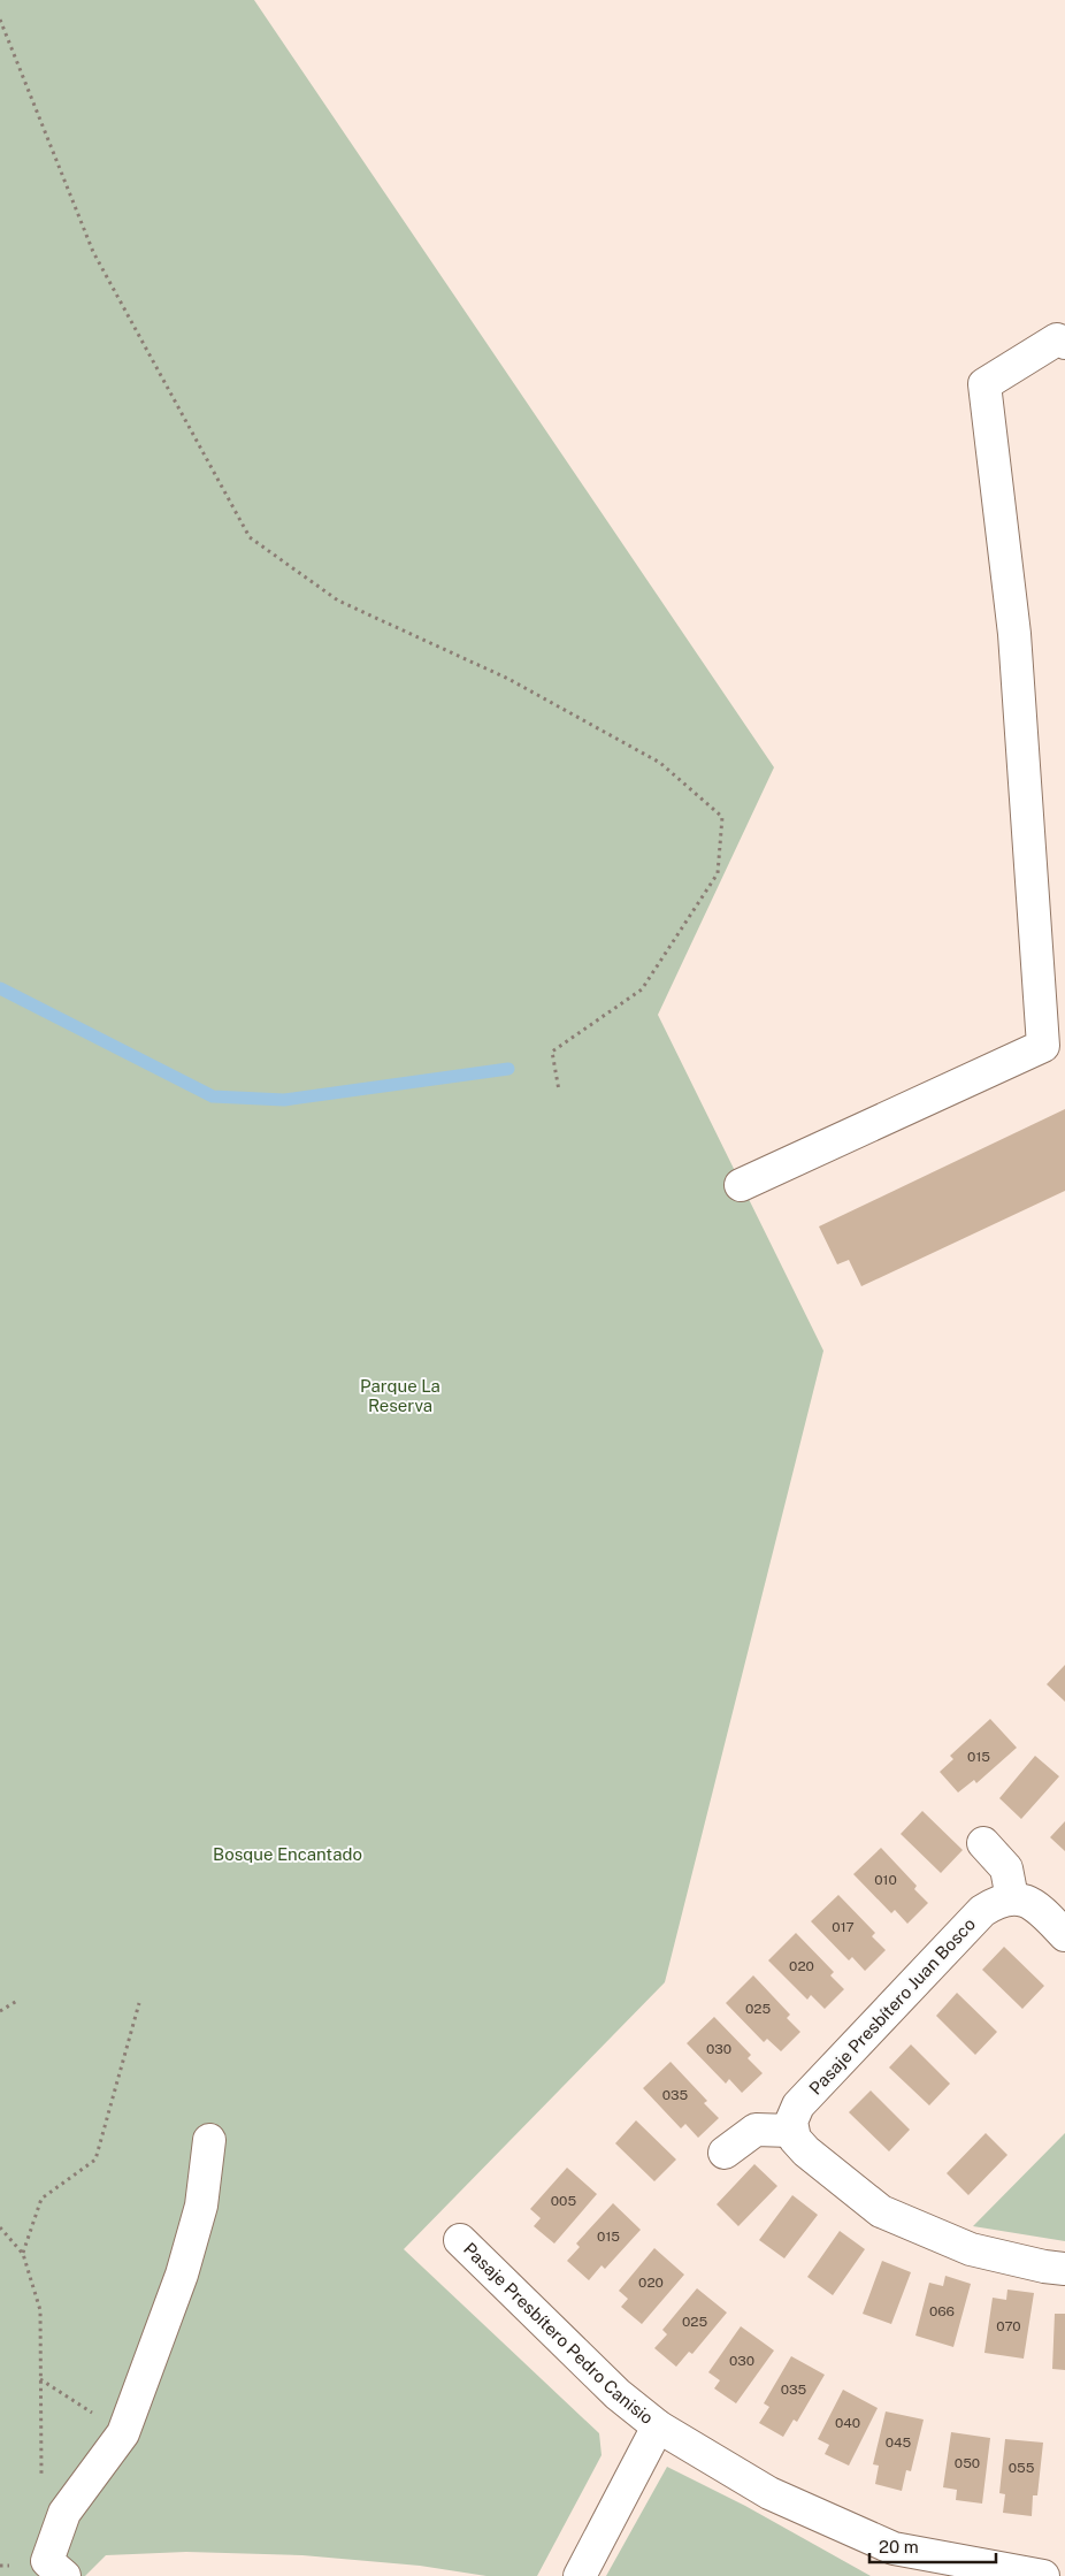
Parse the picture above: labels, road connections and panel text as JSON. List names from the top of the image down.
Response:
{
  "streets": {
    "street": ["Pasaje Presbítero Juan Bosco", "Pasaje Presbítero Pedro Canisio"]
  },
  "parks": ["Parque La Reserva", "Bosque Encantado"],
  "house_numbers": [
    "015",
    "010",
    "017",
    "020",
    "025",
    "030",
    "035",
    "005",
    "015",
    "020",
    "066",
    "025",
    "070",
    "030",
    "035",
    "040",
    "045",
    "050",
    "055"
  ],
  "scale_bar": "20 m"
}
